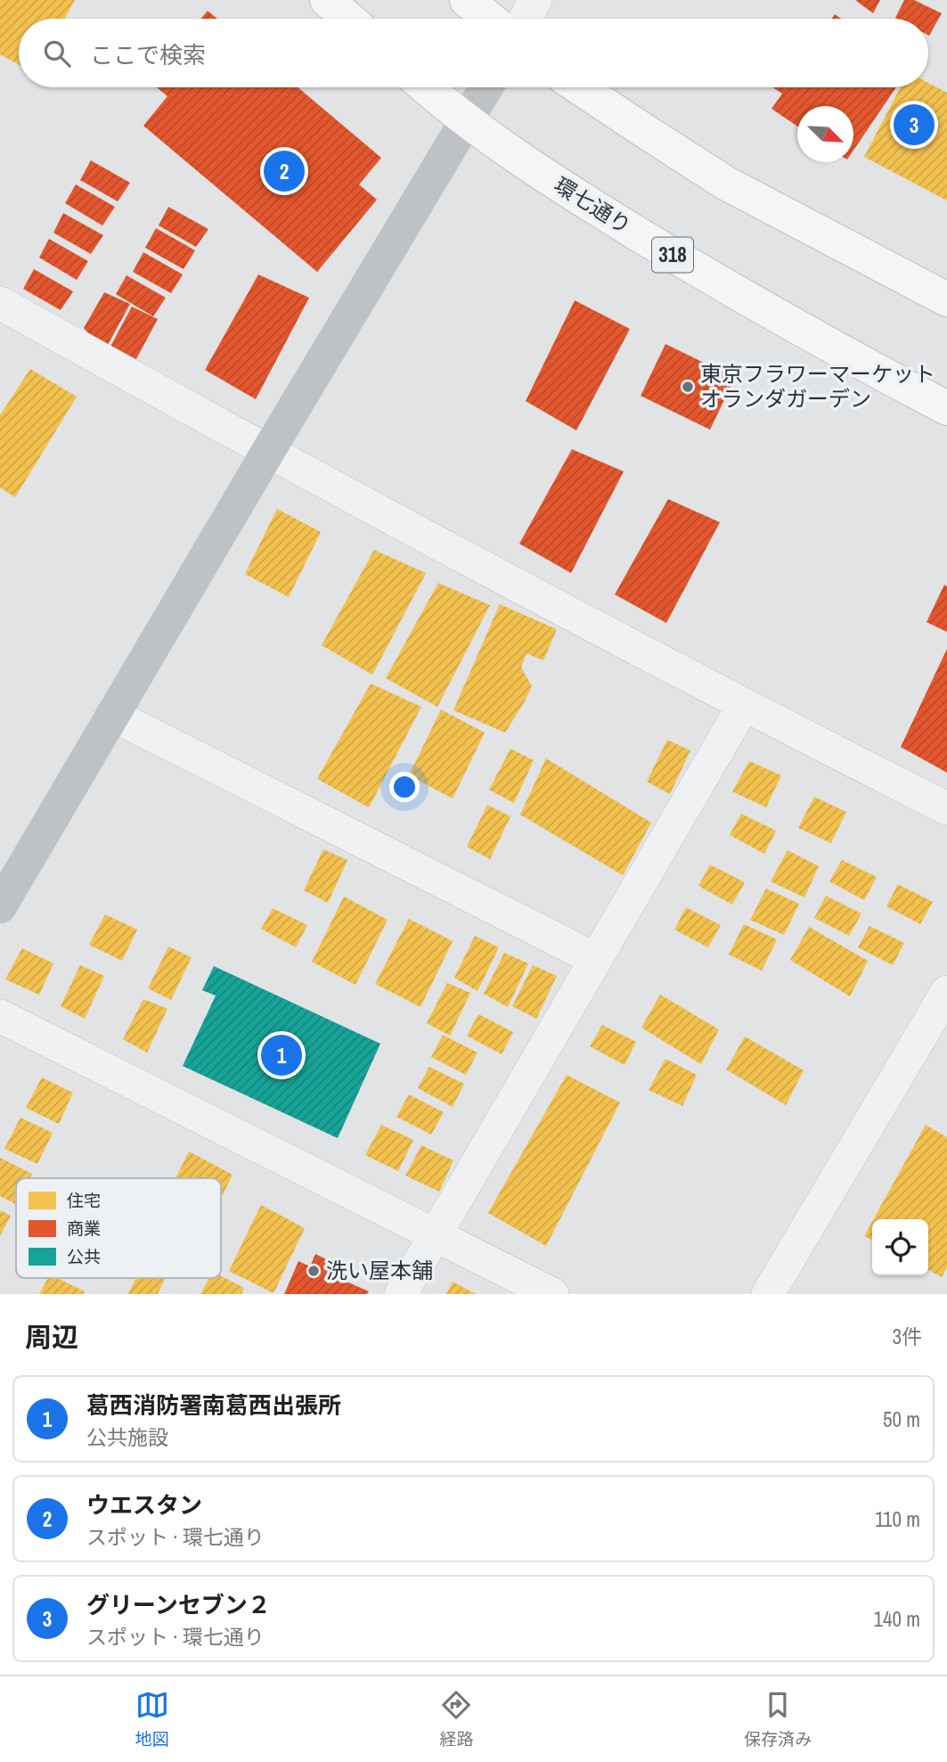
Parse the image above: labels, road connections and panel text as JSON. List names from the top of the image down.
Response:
{
  "streets": {
    "main road": ["環七通り", "318"]
  },
  "places": ["東京フラワーマーケット オランダガーデン", "洗い屋本舗"],
  "legend": ["住宅", "商業", "公共"],
  "north": "bottom right",
  "page": {
    "search": "ここで検索",
    "pins": ["3", "2", "1"],
    "heading": ["周辺", "3件"],
    "list": [
      {
        "mark": "1",
        "name": "葛西消防署南葛西出張所",
        "note": "公共施設",
        "value": "50 m"
      },
      {
        "mark": "2",
        "name": "ウエスタン",
        "note": "スポット · 環七通り",
        "value": "110 m"
      },
      {
        "mark": "3",
        "name": "グリーンセブン２",
        "note": "スポット · 環七通り",
        "value": "140 m"
      }
    ],
    "nav": ["地図", "経路", "保存済み"]
  }
}
